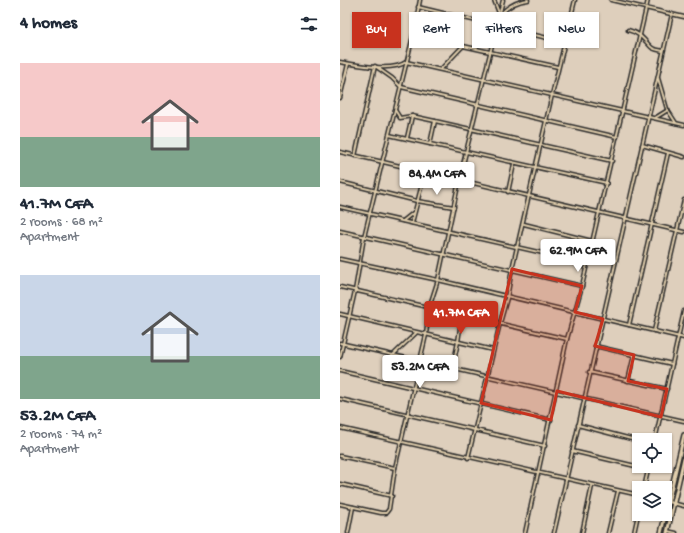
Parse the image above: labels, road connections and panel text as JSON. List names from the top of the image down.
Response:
{
  "page": {
    "heading": "4 homes",
    "chip": [
      "Buy",
      "Rent",
      "Filters",
      "New"
    ],
    "list": [
      {
        "name": "41.7M CFA",
        "note": "2 rooms · 68 m² · Apartment"
      },
      {
        "name": "53.2M CFA",
        "note": "2 rooms · 74 m² · Apartment"
      }
    ],
    "price": [
      "84.4M CFA",
      "62.9M CFA",
      "41.7M CFA",
      "53.2M CFA"
    ]
  }
}
